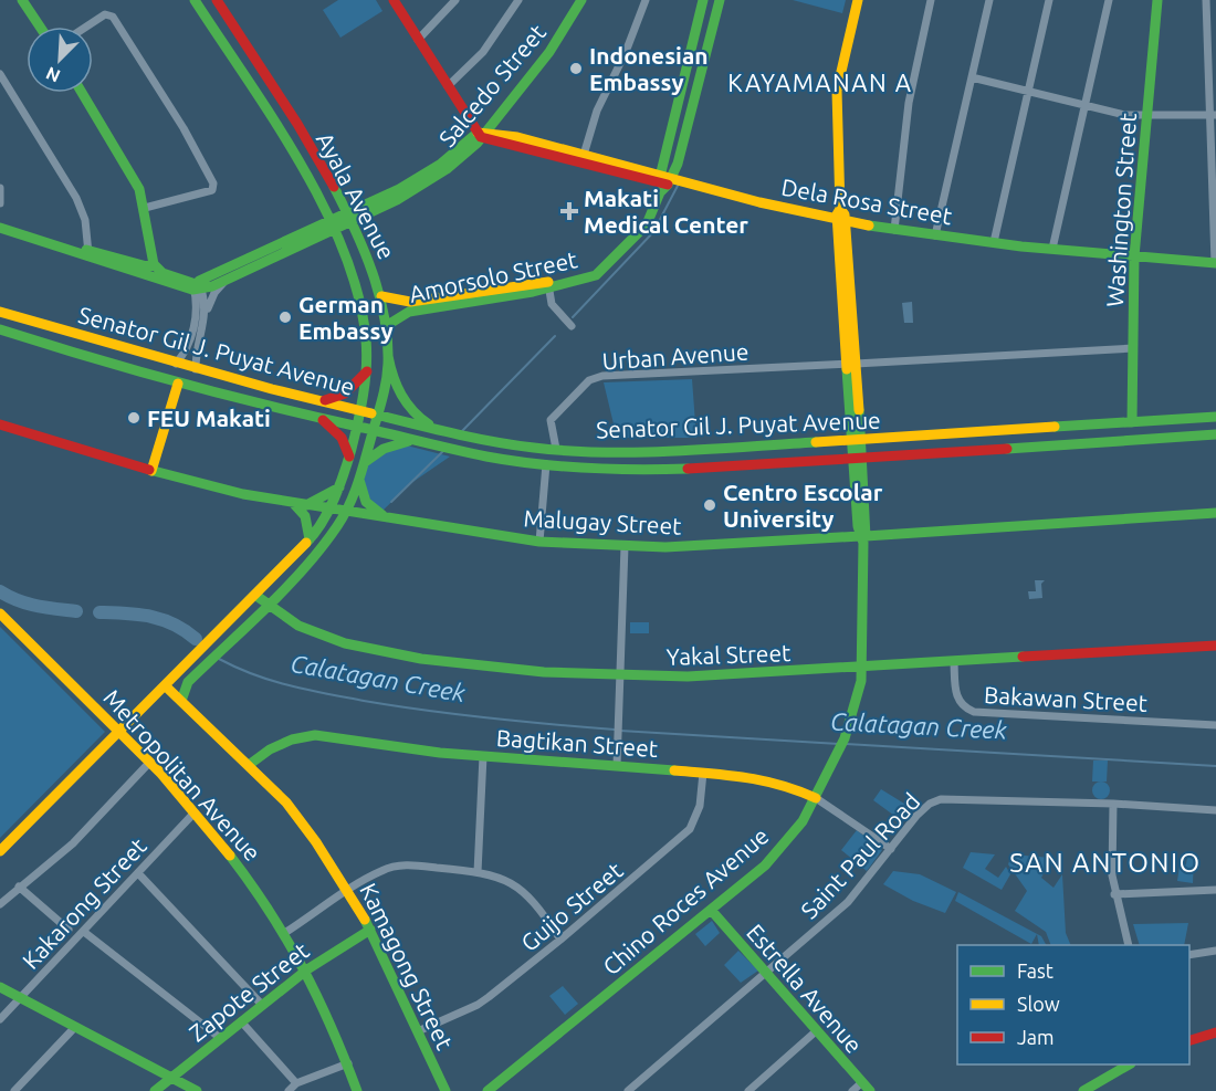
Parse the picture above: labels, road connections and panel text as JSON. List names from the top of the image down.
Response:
{
  "streets": {
    "street": [
      "Salcedo Street",
      "Ayala Avenue",
      "Dela Rosa Street",
      "Washington Street",
      "Amorsolo Street",
      "Senator Gil J. Puyat Avenue",
      "Urban Avenue",
      "Malugay Street",
      "Yakal Street",
      "Bakawan Street",
      "Bagtikan Street",
      "Metropolitan Avenue",
      "Saint Paul Road",
      "Chino Roces Avenue",
      "Kakarong Street",
      "Guijo Street",
      "Kamagong Street",
      "Estrella Avenue",
      "Zapote Street"
    ]
  },
  "crossings": [
    ["Salcedo Street", "Ayala Avenue"],
    ["Salcedo Street", "Dela Rosa Street"],
    ["Ayala Avenue", "Amorsolo Street"],
    ["Ayala Avenue", "Senator Gil J. Puyat Avenue"],
    ["Ayala Avenue", "Malugay Street"],
    ["Ayala Avenue", "Yakal Street"],
    ["Ayala Avenue", "Metropolitan Avenue"],
    ["Ayala Avenue", "Kamagong Street"],
    ["Dela Rosa Street", "Washington Street"],
    ["Dela Rosa Street", "Amorsolo Street"],
    ["Dela Rosa Street", "Chino Roces Avenue"],
    ["Washington Street", "Senator Gil J. Puyat Avenue"],
    ["Washington Street", "Urban Avenue"],
    ["Senator Gil J. Puyat Avenue", "Urban Avenue"],
    ["Senator Gil J. Puyat Avenue", "Chino Roces Avenue"],
    ["Urban Avenue", "Chino Roces Avenue"],
    ["Malugay Street", "Chino Roces Avenue"],
    ["Yakal Street", "Bakawan Street"],
    ["Yakal Street", "Chino Roces Avenue"],
    ["Bagtikan Street", "Saint Paul Road"],
    ["Bagtikan Street", "Chino Roces Avenue"],
    ["Bagtikan Street", "Guijo Street"],
    ["Bagtikan Street", "Kamagong Street"],
    ["Metropolitan Avenue", "Kakarong Street"],
    ["Metropolitan Avenue", "Zapote Street"],
    ["Saint Paul Road", "Estrella Avenue"],
    ["Chino Roces Avenue", "Estrella Avenue"],
    ["Guijo Street", "Kamagong Street"],
    ["Kamagong Street", "Zapote Street"]
  ],
  "districts": ["KAYAMANAN A", "SAN ANTONIO"],
  "water": ["Calatagan Creek"],
  "places": {
    "other": [
      "Indonesian Embassy",
      "German Embassy",
      "FEU Makati",
      "Centro Escolar University"
    ],
    "health": ["Makati Medical Center"]
  },
  "legend": ["Fast", "Slow", "Jam"],
  "north": "bottom left"
}
